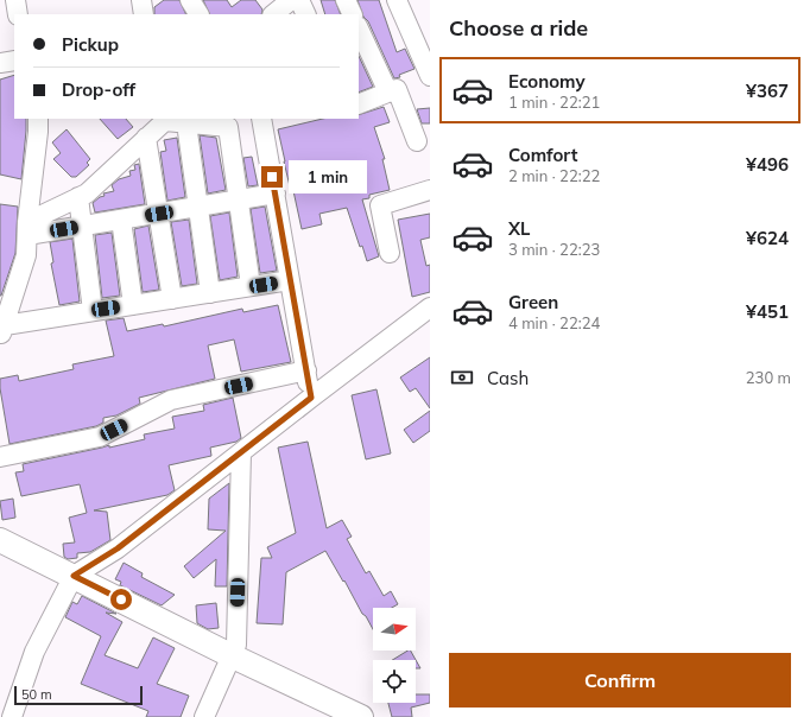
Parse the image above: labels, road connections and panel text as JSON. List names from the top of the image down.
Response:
{
  "scale_bar": "50 m",
  "north": "right",
  "page": {
    "heading": "Choose a ride",
    "banner": ["Pickup", "Drop-off"],
    "list": [
      {
        "name": "Economy",
        "note": "1 min · 22:21",
        "value": "¥367"
      },
      {
        "name": "Comfort",
        "note": "2 min · 22:22",
        "value": "¥496"
      },
      {
        "name": "XL",
        "note": "3 min · 22:23",
        "value": "¥624"
      },
      {
        "name": "Green",
        "note": "4 min · 22:24",
        "value": "¥451"
      }
    ],
    "bubble": "1 min",
    "pay": ["Cash", "230 m"],
    "buttons": "Confirm",
    "scale": "50 m"
  }
}
